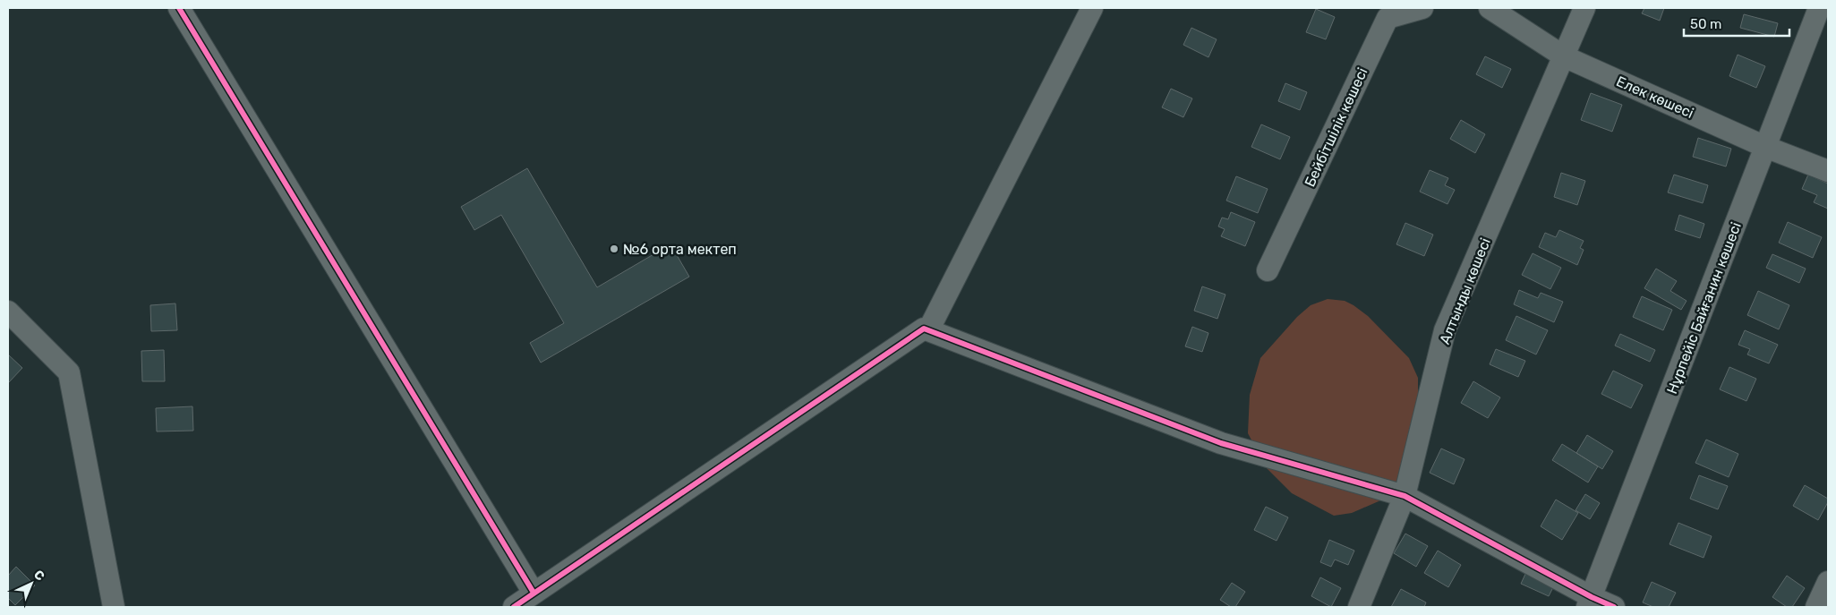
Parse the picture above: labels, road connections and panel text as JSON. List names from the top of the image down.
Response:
{
  "streets": {
    "street": [
      "Елек көшесі",
      "Бейбітшілік көшесі",
      "Алтынды көшесі",
      "Нұрпейіс Байғанин көшесі"
    ]
  },
  "crossings": [
    ["Елек көшесі", "Алтынды көшесі"],
    ["Елек көшесі", "Нұрпейіс Байғанин көшесі"]
  ],
  "places": ["№6 орта мектеп"],
  "scale_bar": "50 m",
  "north": "top right"
}
